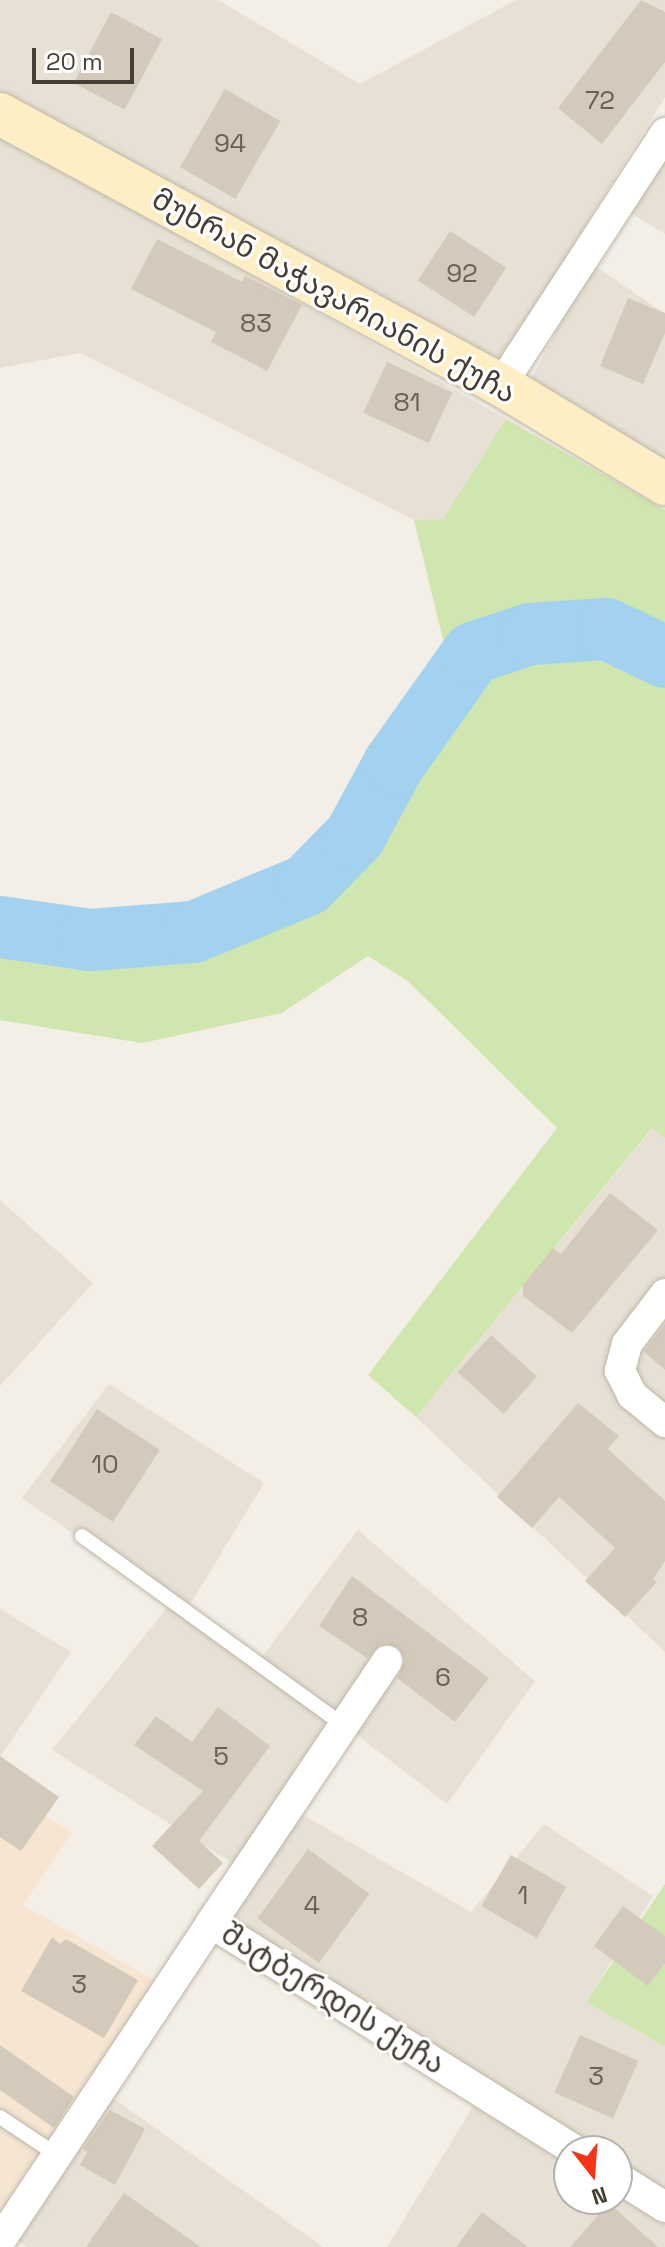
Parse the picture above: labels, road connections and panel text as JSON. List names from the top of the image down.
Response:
{
  "streets": {
    "street": ["მუხრან მაჭავარიანის ქუჩა", "შატბერდის ქუჩა"]
  },
  "house_numbers": [
    "72",
    "94",
    "92",
    "83",
    "81",
    "10",
    "8",
    "6",
    "5",
    "1",
    "4",
    "3",
    "3"
  ],
  "scale_bar": "20 m",
  "north": "bottom"
}
